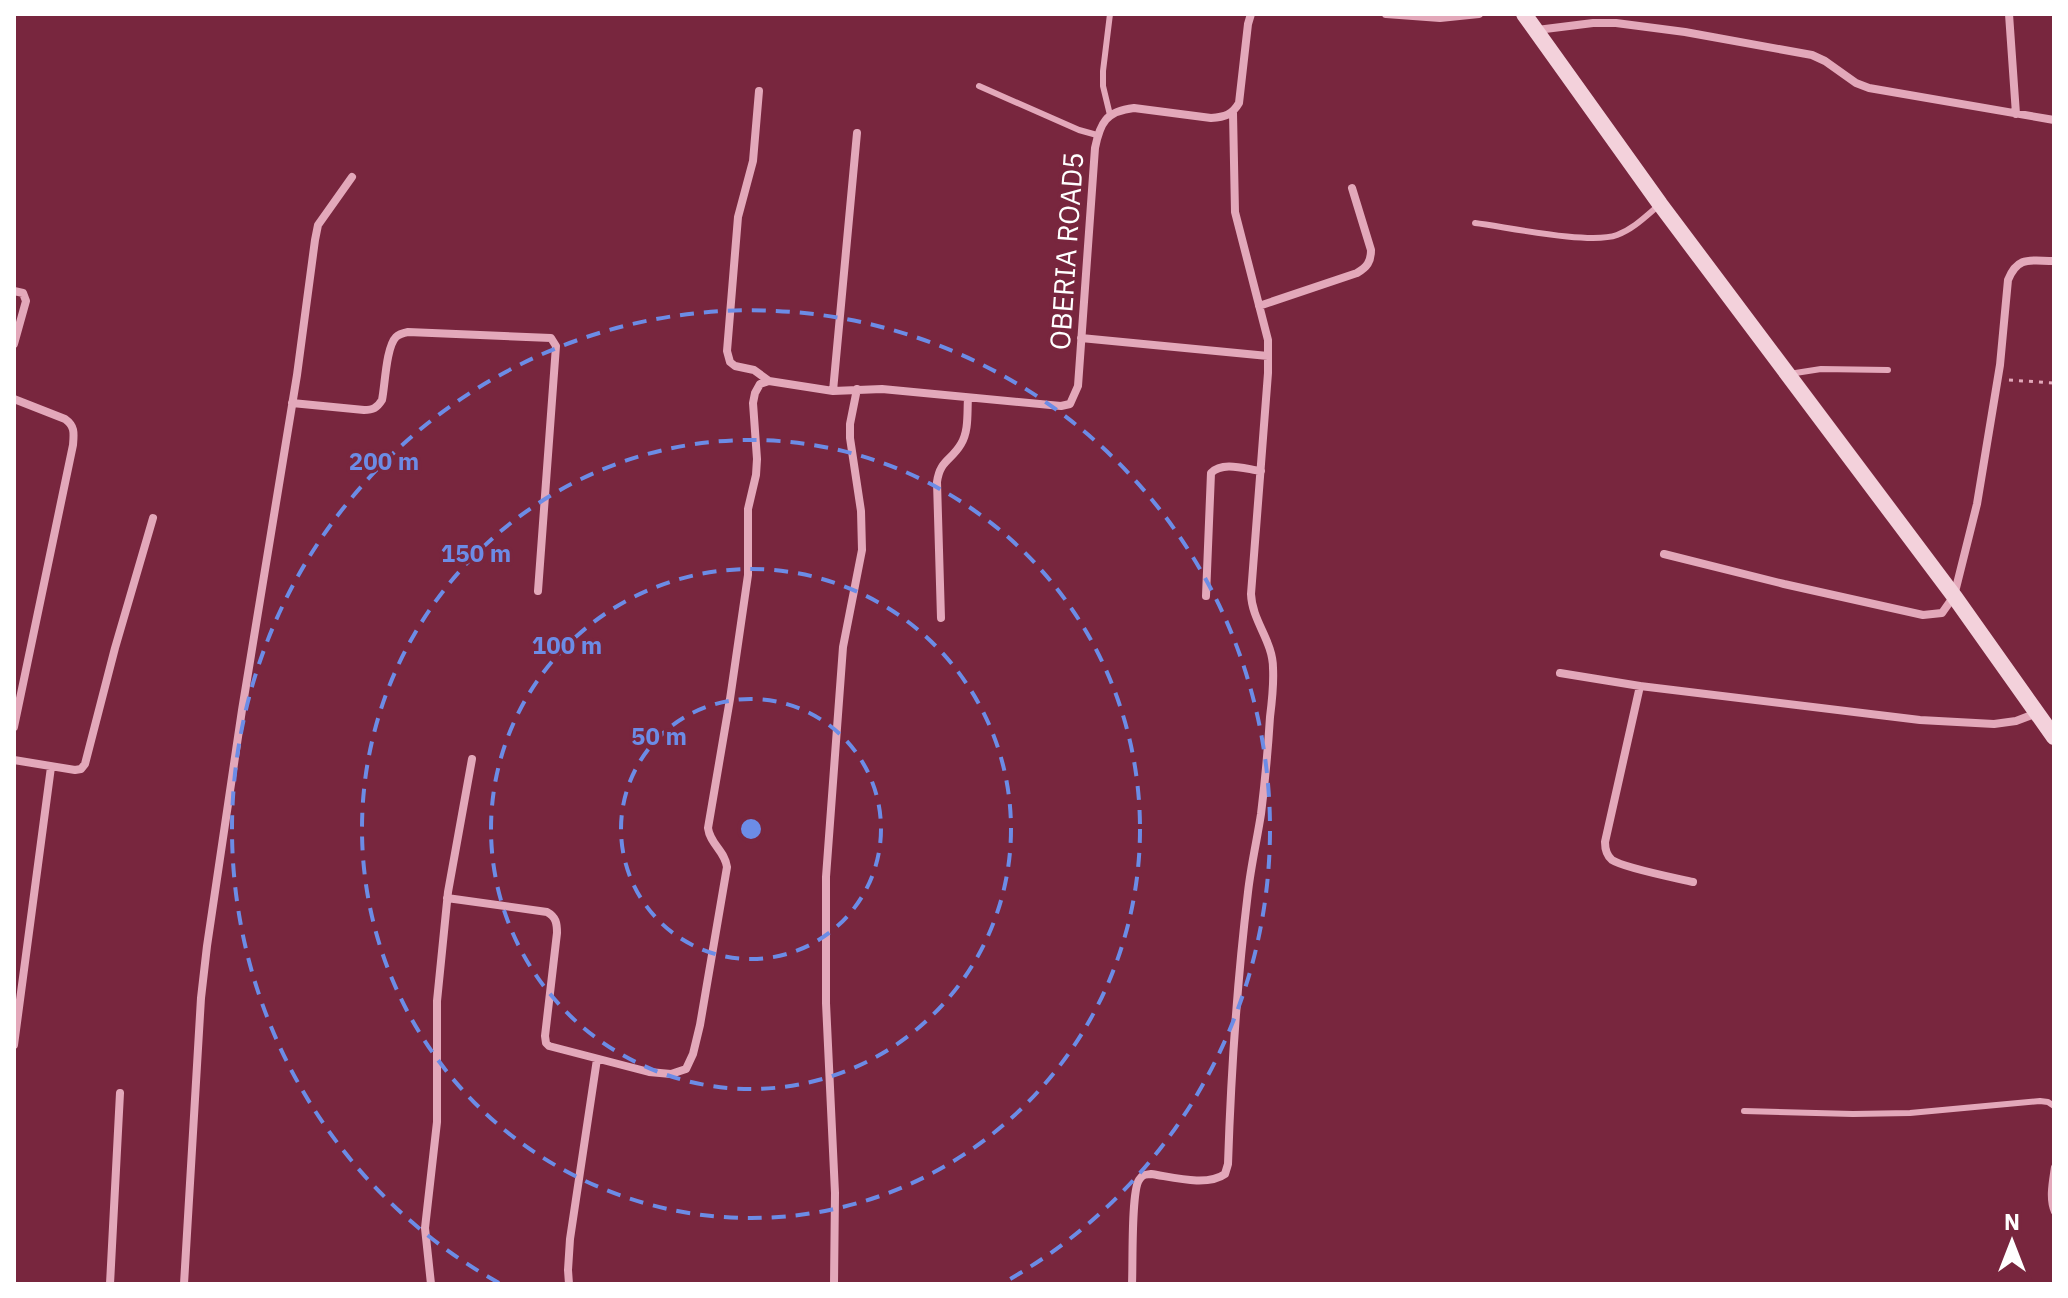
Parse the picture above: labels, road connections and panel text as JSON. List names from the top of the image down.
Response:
{
  "streets": {
    "street": ["OBERIA ROAD5"]
  },
  "north": "top",
  "rings": [
    "200 m",
    "150 m",
    "100 m",
    "50 m"
  ]
}
